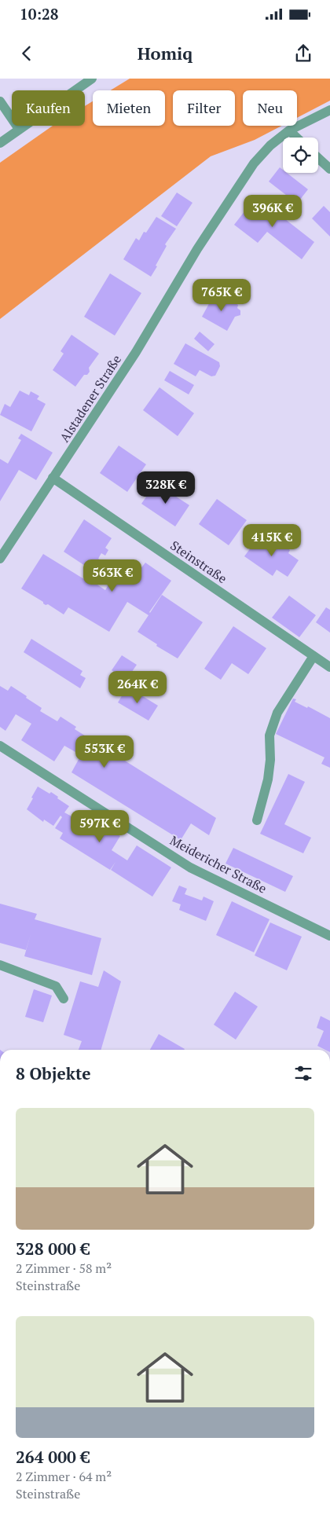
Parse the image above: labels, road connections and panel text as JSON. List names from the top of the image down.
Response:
{
  "streets": {
    "street": ["Alstadener Straße", "Steinstraße", "Meidericher Straße"]
  },
  "crossings": [
    ["Alstadener Straße", "Steinstraße"]
  ],
  "page": {
    "status": "10:28",
    "header": "Homiq",
    "chip": [
      "Kaufen",
      "Mieten",
      "Filter",
      "Neu"
    ],
    "price": [
      "396K €",
      "765K €",
      "328K €",
      "415K €",
      "563K €",
      "264K €",
      "553K €",
      "597K €"
    ],
    "heading": "8 Objekte",
    "list": [
      {
        "name": "328 000 €",
        "note": "2 Zimmer · 58 m² · Steinstraße"
      },
      {
        "name": "264 000 €",
        "note": "2 Zimmer · 64 m² · Steinstraße"
      }
    ]
  }
}
